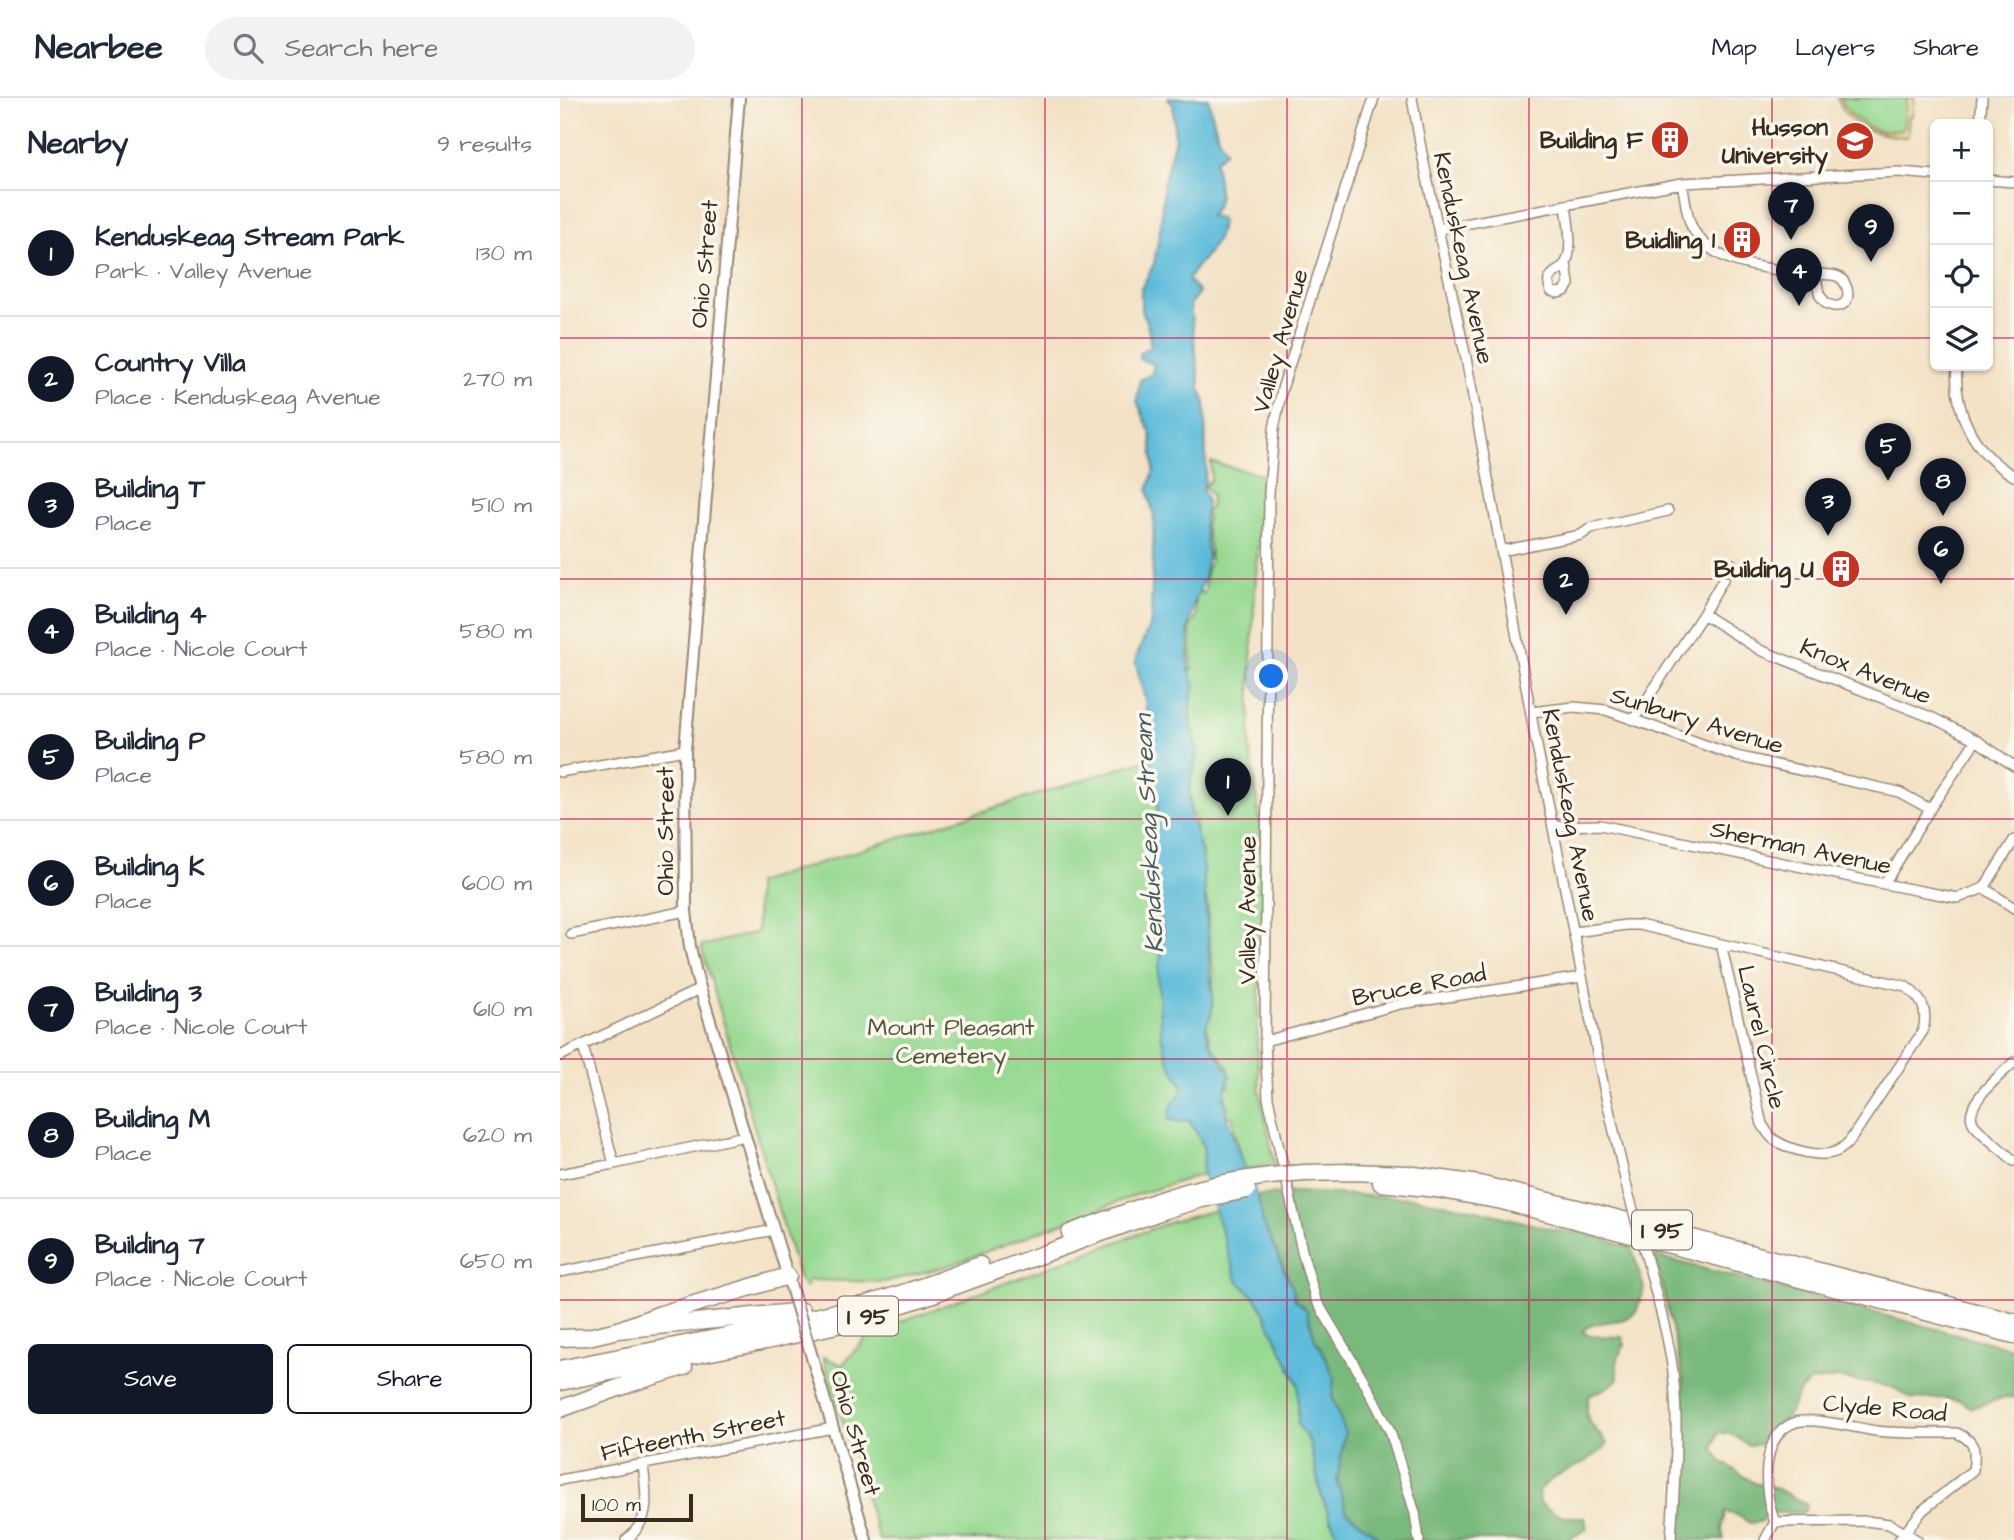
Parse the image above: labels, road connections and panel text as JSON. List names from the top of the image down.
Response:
{
  "streets": {
    "highway": ["I 95"],
    "street": [
      "Kenduskeag Avenue",
      "Ohio Street",
      "Valley Avenue",
      "Knox Avenue",
      "Sunbury Avenue",
      "Sherman Avenue",
      "Bruce Road",
      "Laurel Circle",
      "Clyde Road",
      "Fifteenth Street"
    ]
  },
  "crossings": [
    ["Kenduskeag Avenue", "Sunbury Avenue"],
    ["Kenduskeag Avenue", "Sherman Avenue"],
    ["Kenduskeag Avenue", "Bruce Road"],
    ["Kenduskeag Avenue", "Laurel Circle"],
    ["Ohio Street", "Fifteenth Street"],
    ["Valley Avenue", "Bruce Road"]
  ],
  "water": ["Kenduskeag Stream"],
  "parks": ["Mount Pleasant Cemetery"],
  "places": {
    "building": ["Building F", "Buidling 1", "Building U"],
    "school or university": ["Husson University"]
  },
  "scale_bar": "100 m",
  "page": {
    "header": "Nearbee",
    "search": "Search here",
    "nav": ["Map", "Layers", "Share"],
    "heading": ["Nearby", "9 results"],
    "map_buttons": ["+", "−"],
    "pins": [
      "7",
      "9",
      "4",
      "5",
      "8",
      "3",
      "6",
      "2",
      "1"
    ],
    "list": [
      {
        "mark": "1",
        "name": "Kenduskeag Stream Park",
        "note": "Park · Valley Avenue",
        "value": "130 m"
      },
      {
        "mark": "2",
        "name": "Country Villa",
        "note": "Place · Kenduskeag Avenue",
        "value": "270 m"
      },
      {
        "mark": "3",
        "name": "Building T",
        "note": "Place",
        "value": "510 m"
      },
      {
        "mark": "4",
        "name": "Building 4",
        "note": "Place · Nicole Court",
        "value": "580 m"
      },
      {
        "mark": "5",
        "name": "Building P",
        "note": "Place",
        "value": "580 m"
      },
      {
        "mark": "6",
        "name": "Building K",
        "note": "Place",
        "value": "600 m"
      },
      {
        "mark": "7",
        "name": "Building 3",
        "note": "Place · Nicole Court",
        "value": "610 m"
      },
      {
        "mark": "8",
        "name": "Building M",
        "note": "Place",
        "value": "620 m"
      },
      {
        "mark": "9",
        "name": "Building 7",
        "note": "Place · Nicole Court",
        "value": "650 m"
      }
    ],
    "buttons": ["Save", "Share"],
    "scale": "100 m"
  }
}
